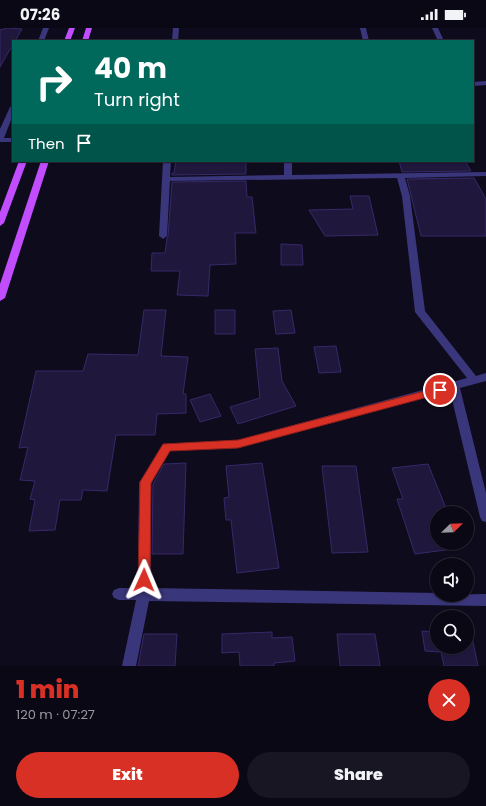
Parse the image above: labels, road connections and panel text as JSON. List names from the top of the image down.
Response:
{
  "north": "top right",
  "page": {
    "status": "07:26",
    "turn": ["40 m", "Turn right"],
    "then": "Then",
    "heading": ["1 min", "120 m · 07:27"],
    "buttons": ["Exit", "Share"]
  }
}
